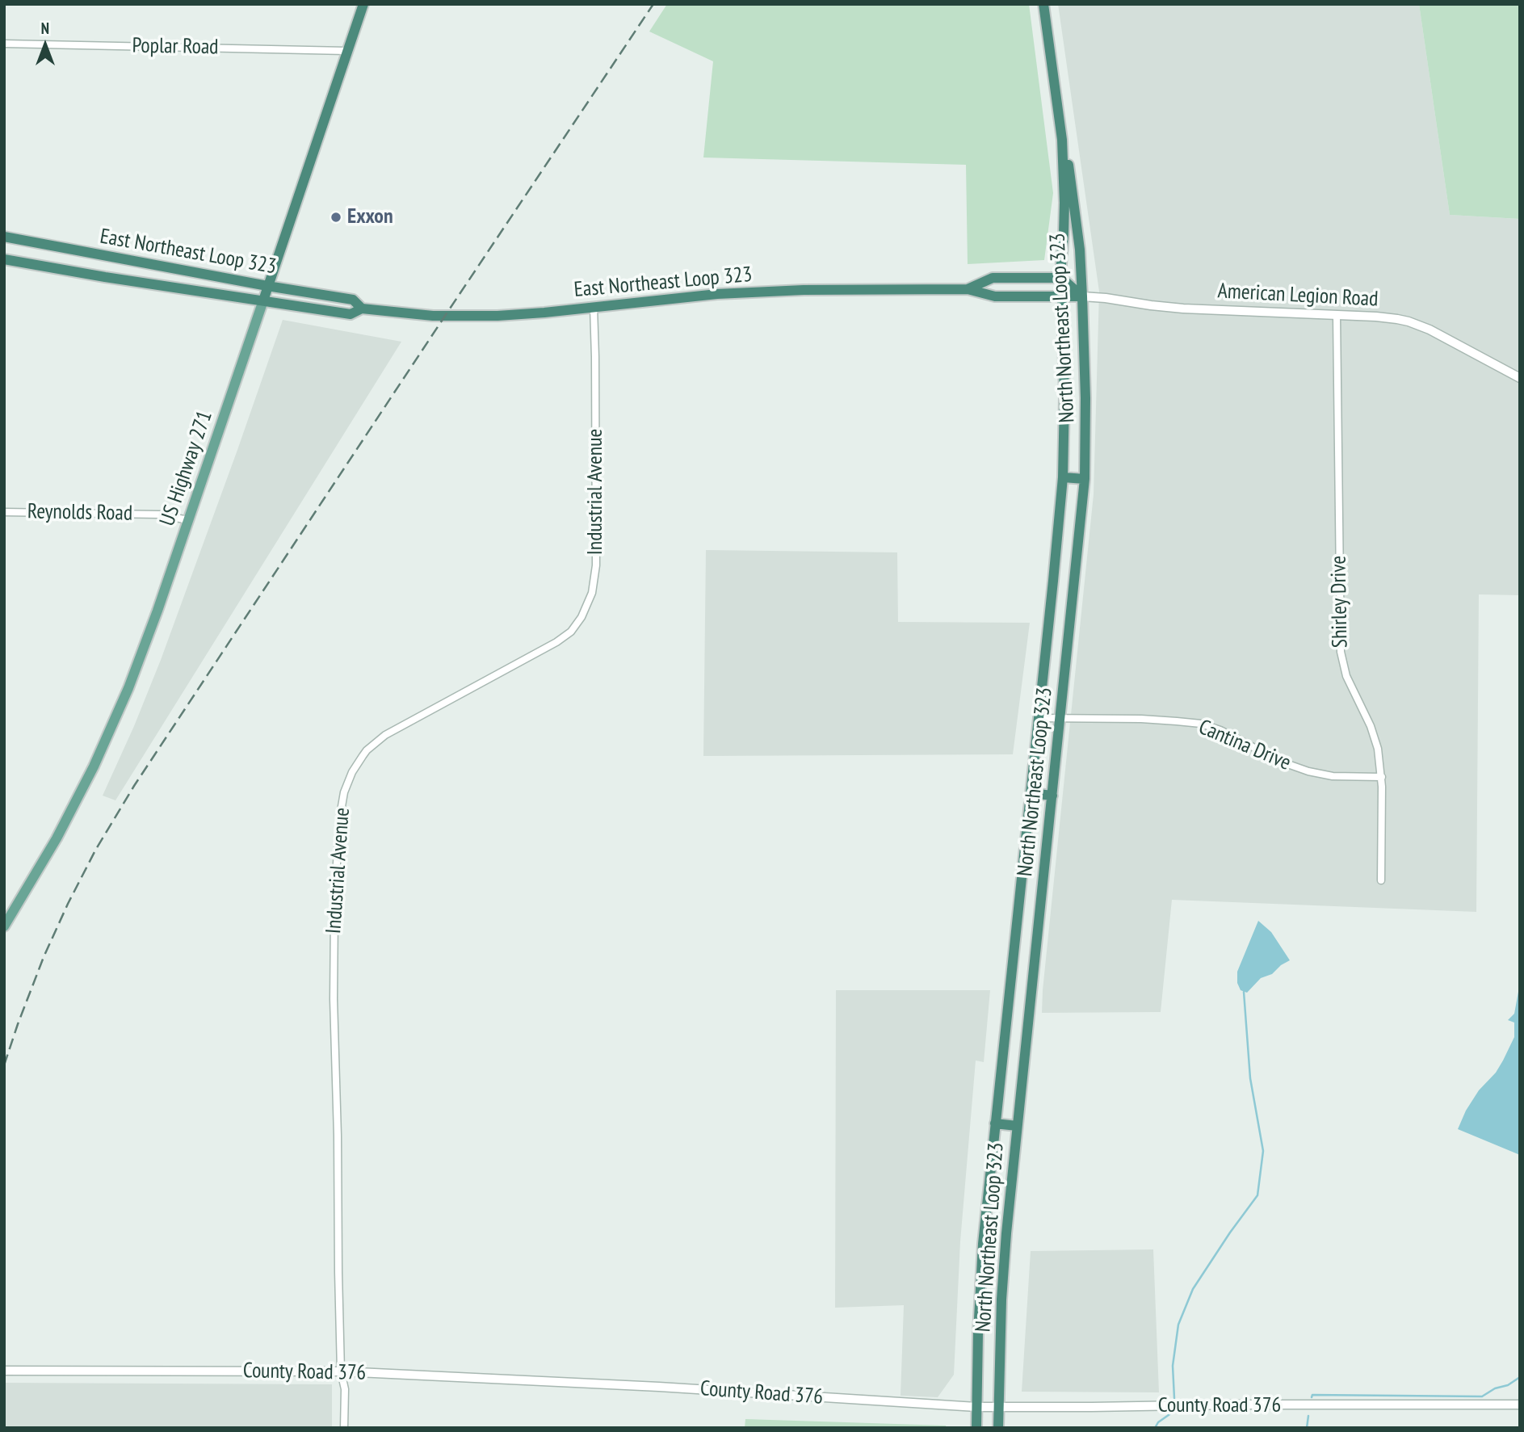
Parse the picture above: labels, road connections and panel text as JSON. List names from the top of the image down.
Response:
{
  "streets": {
    "highway": [
      "East Northeast Loop 323",
      "American Legion Road",
      "North Northeast Loop 323",
      "US Highway 271"
    ],
    "street": [
      "Poplar Road",
      "Industrial Avenue",
      "Reynolds Road",
      "Shirley Drive",
      "Cantina Drive",
      "County Road 376"
    ]
  },
  "crossings": [
    ["Poplar Road", "US Highway 271"],
    ["East Northeast Loop 323", "American Legion Road"],
    ["East Northeast Loop 323", "North Northeast Loop 323"],
    ["East Northeast Loop 323", "US Highway 271"],
    ["East Northeast Loop 323", "Industrial Avenue"],
    ["American Legion Road", "North Northeast Loop 323"],
    ["American Legion Road", "Shirley Drive"],
    ["North Northeast Loop 323", "Cantina Drive"],
    ["North Northeast Loop 323", "County Road 376"],
    ["US Highway 271", "Reynolds Road"],
    ["Industrial Avenue", "County Road 376"],
    ["Shirley Drive", "Cantina Drive"]
  ],
  "places": ["Exxon"],
  "north": "top"
}
